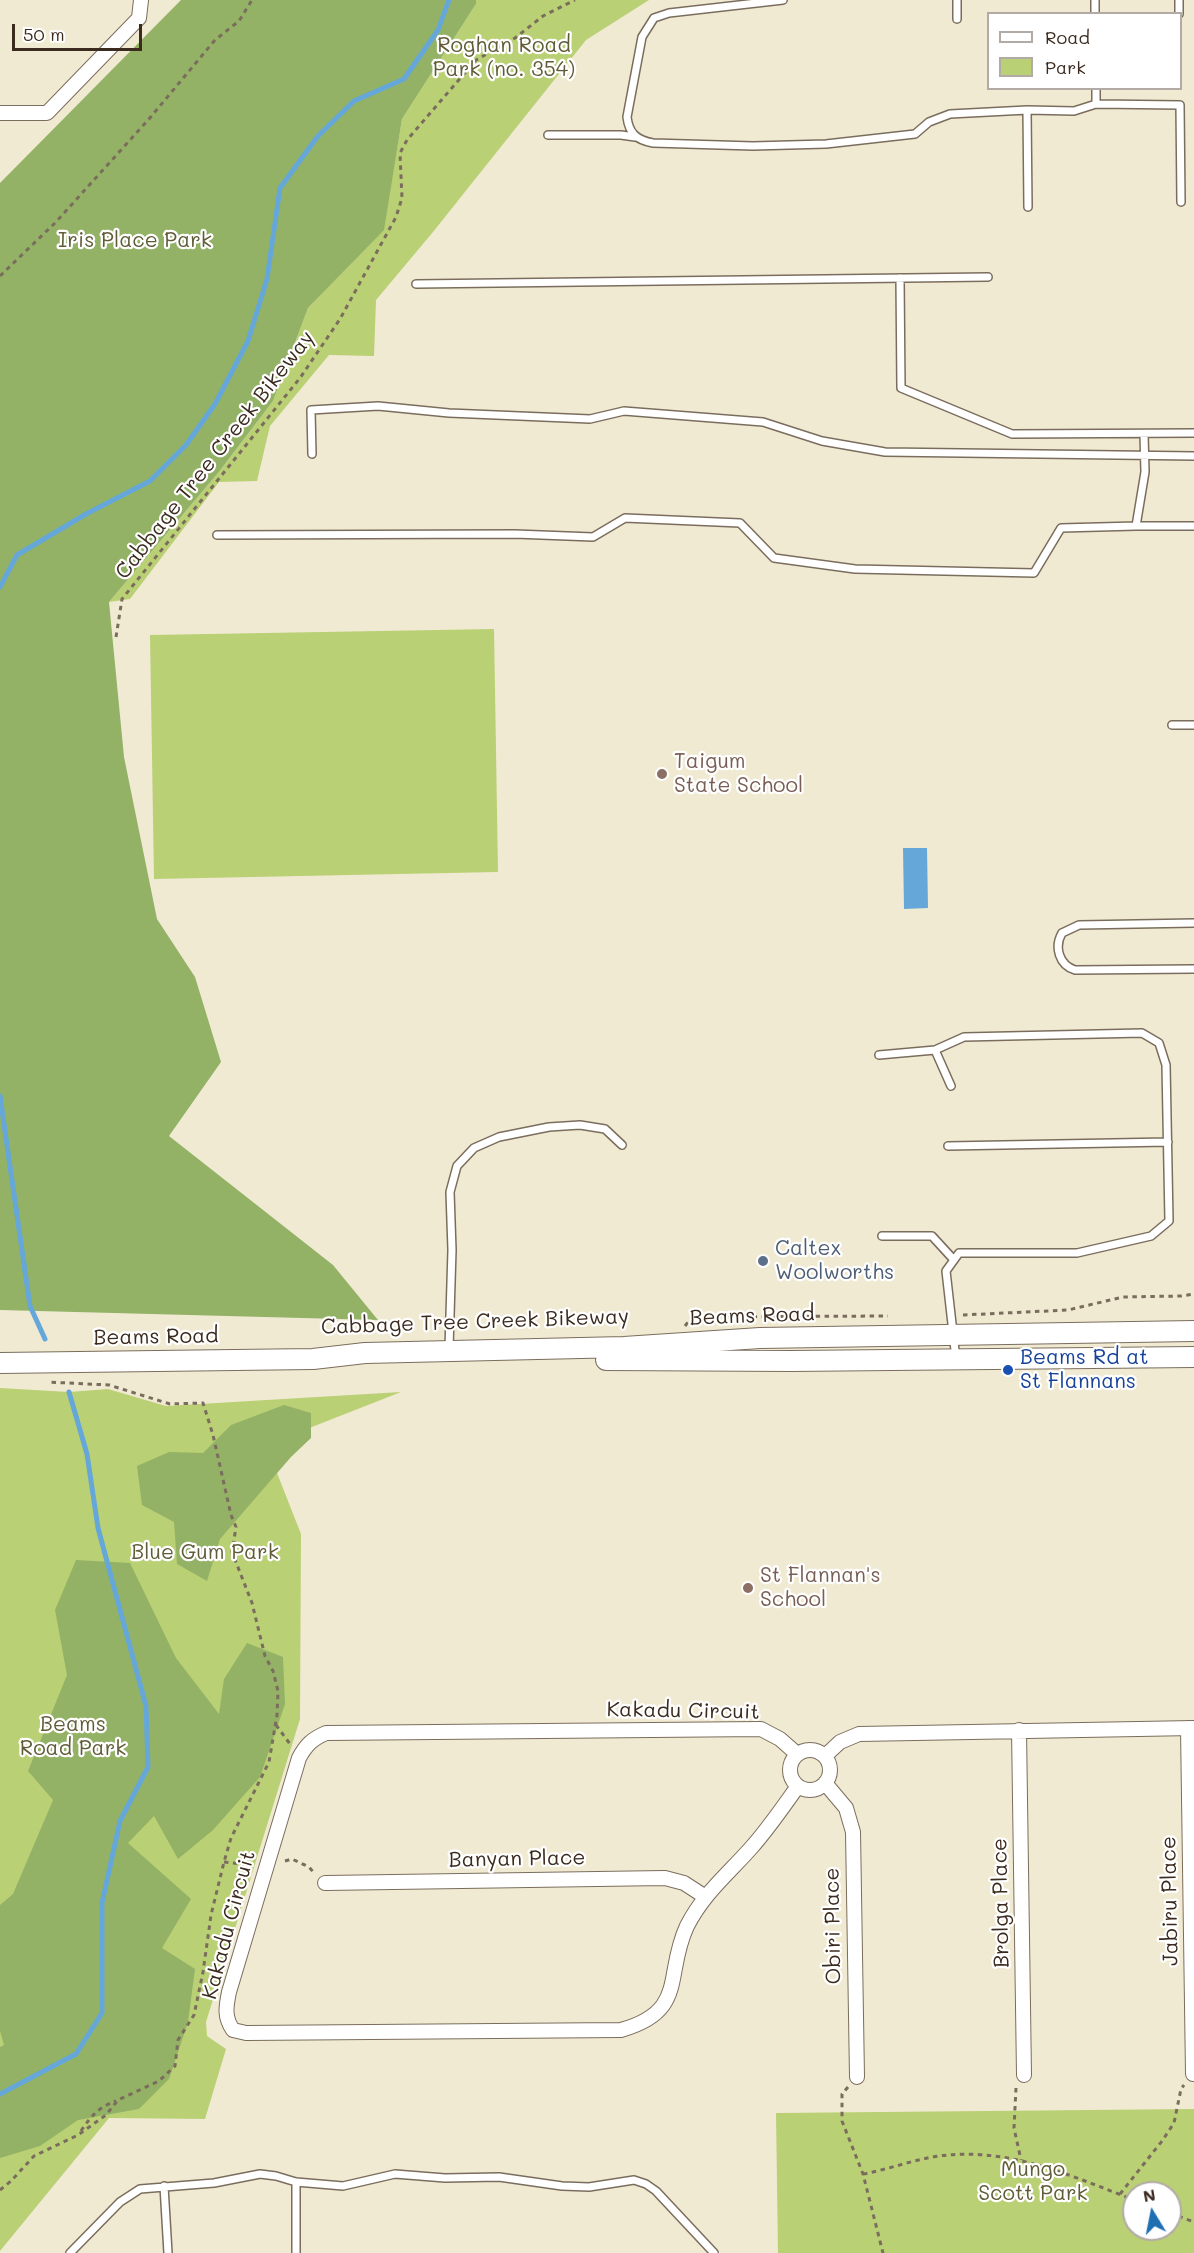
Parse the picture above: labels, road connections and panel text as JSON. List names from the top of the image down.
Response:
{
  "streets": {
    "main road": ["Beams Road"],
    "street": [
      "Kakadu Circuit",
      "Banyan Place",
      "Jabiru Place",
      "Brolga Place",
      "Obiri Place"
    ],
    "path": ["Cabbage Tree Creek Bikeway"]
  },
  "crossings": [
    ["Kakadu Circuit", "Banyan Place"],
    ["Kakadu Circuit", "Obiri Place"]
  ],
  "parks": [
    "Roghan Road Park (no. 354)",
    "Iris Place Park",
    "Blue Gum Park",
    "Beams Road Park",
    "Mungo Scott Park"
  ],
  "places": [
    "Taigum State School",
    "Caltex Woolworths",
    "Beams Rd at St Flannans",
    "St Flannan's School"
  ],
  "legend": ["Road", "Park"],
  "scale_bar": "50 m",
  "north": "top"
}
